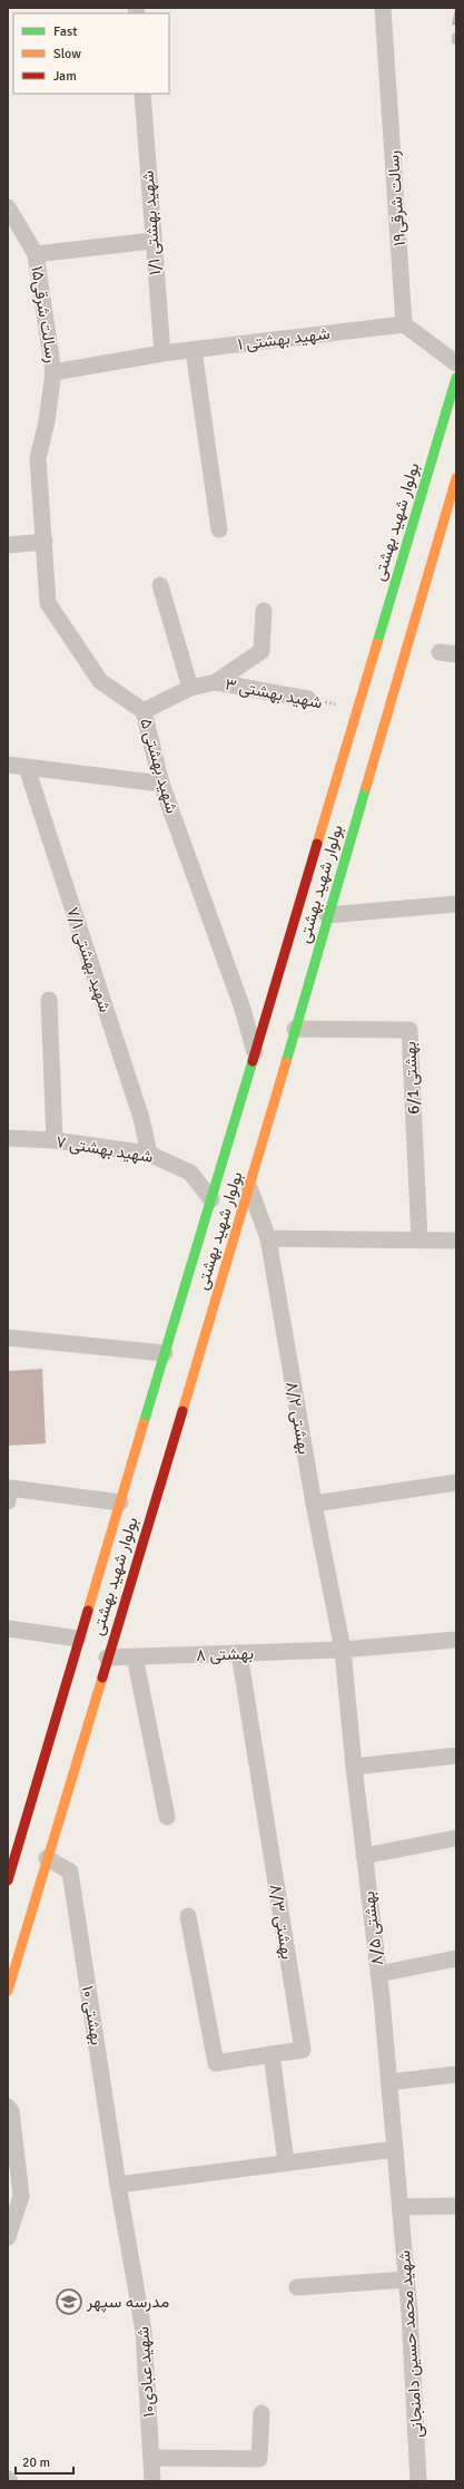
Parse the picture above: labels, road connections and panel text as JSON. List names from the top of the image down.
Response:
{
  "streets": {
    "main road": ["بولوار شهید بهشتی"],
    "street": [
      "رسالت شرقی۱۹",
      "شهید بهشتی ۱/۱",
      "رسالت شرقی۱۵",
      "شهید بهشتی ۱",
      "شهید بهشتی ۳",
      "شهید بهشتی ۵",
      "شهید بهشتی ۷/۱",
      "بهشتی 6/1",
      "شهید بهشتی ۷",
      "بهشتی ۸/۲",
      "۸ بهشتی",
      "بهشتی ۸/۳",
      "بهشتی ۸/۵",
      "بهشتی ۱۰",
      "شهید محمد حسین دامنجانی",
      "شهید عبادی۱۰"
    ]
  },
  "crossings": [
    ["رسالت شرقی۱۹", "شهید بهشتی ۱"],
    ["شهید بهشتی ۱/۱", "رسالت شرقی۱۵"],
    ["شهید بهشتی ۱/۱", "شهید بهشتی ۱"],
    ["رسالت شرقی۱۵", "شهید بهشتی ۱"],
    ["رسالت شرقی۱۵", "شهید بهشتی ۵"],
    ["بولوار شهید بهشتی", "شهید بهشتی ۳"],
    ["بولوار شهید بهشتی", "شهید بهشتی ۵"],
    ["بولوار شهید بهشتی", "بهشتی 6/1"],
    ["بولوار شهید بهشتی", "شهید بهشتی ۷"],
    ["بولوار شهید بهشتی", "بهشتی ۸/۲"],
    ["بولوار شهید بهشتی", "۸ بهشتی"],
    ["بولوار شهید بهشتی", "بهشتی ۱۰"],
    ["شهید بهشتی ۳", "شهید بهشتی ۵"],
    ["شهید بهشتی ۷/۱", "شهید بهشتی ۷"],
    ["بهشتی ۸/۲", "۸ بهشتی"],
    ["بهشتی ۸/۲", "بهشتی ۸/۵"],
    ["۸ بهشتی", "بهشتی ۸/۳"],
    ["۸ بهشتی", "بهشتی ۸/۵"],
    ["بهشتی ۸/۵", "شهید محمد حسین دامنجانی"],
    ["بهشتی ۱۰", "شهید عبادی۱۰"]
  ],
  "places": {
    "school or university": ["مدرسه سپهر"]
  },
  "legend": ["Fast", "Slow", "Jam"],
  "scale_bar": "20 m"
}
